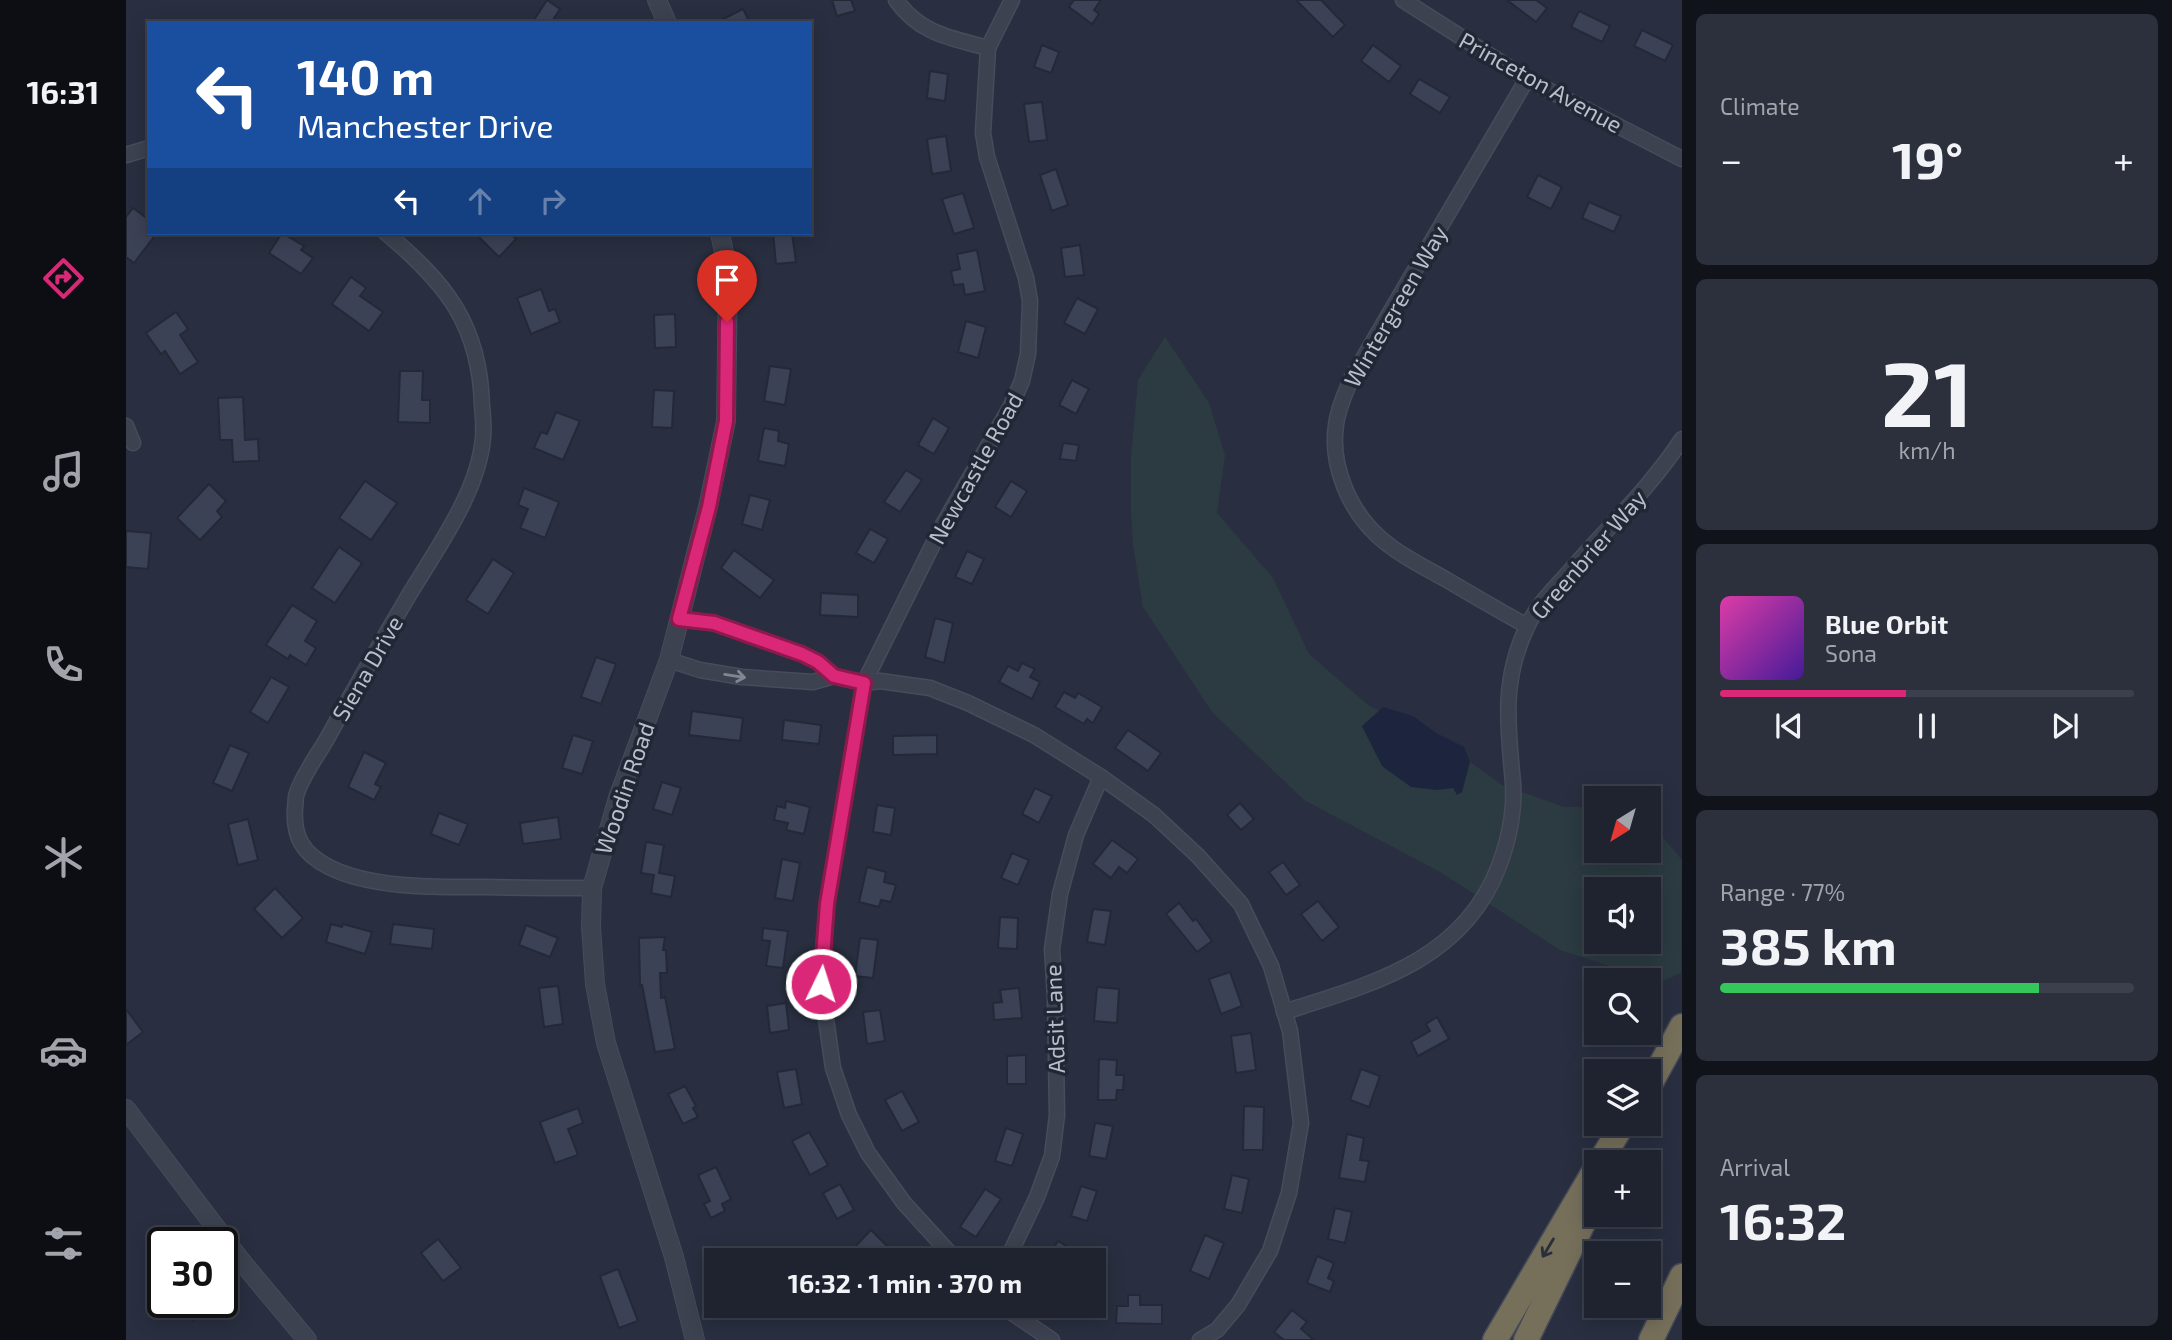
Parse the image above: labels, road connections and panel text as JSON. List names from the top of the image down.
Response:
{
  "streets": {
    "street": [
      "Princeton Avenue",
      "Wintergreen Way",
      "Newcastle Road",
      "Greenbrier Way",
      "Siena Drive",
      "Woodin Road",
      "Adsit Lane"
    ]
  },
  "crossings": [
    ["Princeton Avenue", "Wintergreen Way"],
    ["Wintergreen Way", "Greenbrier Way"],
    ["Siena Drive", "Woodin Road"]
  ],
  "north": "bottom left",
  "page": {
    "tabs": "16:31",
    "tile": [
      "Climate",
      ["21", "km/h"],
      ["Range · 77%", "385 km"],
      ["Arrival", "16:32"]
    ],
    "turn": ["140 m", "Manchester Drive"],
    "heat": ["−", "19°", "+"],
    "song": ["Blue Orbit", "Sona"],
    "map_buttons": ["+", "−"],
    "limit": "30",
    "trip": "16:32 · 1 min · 370 m"
  }
}
